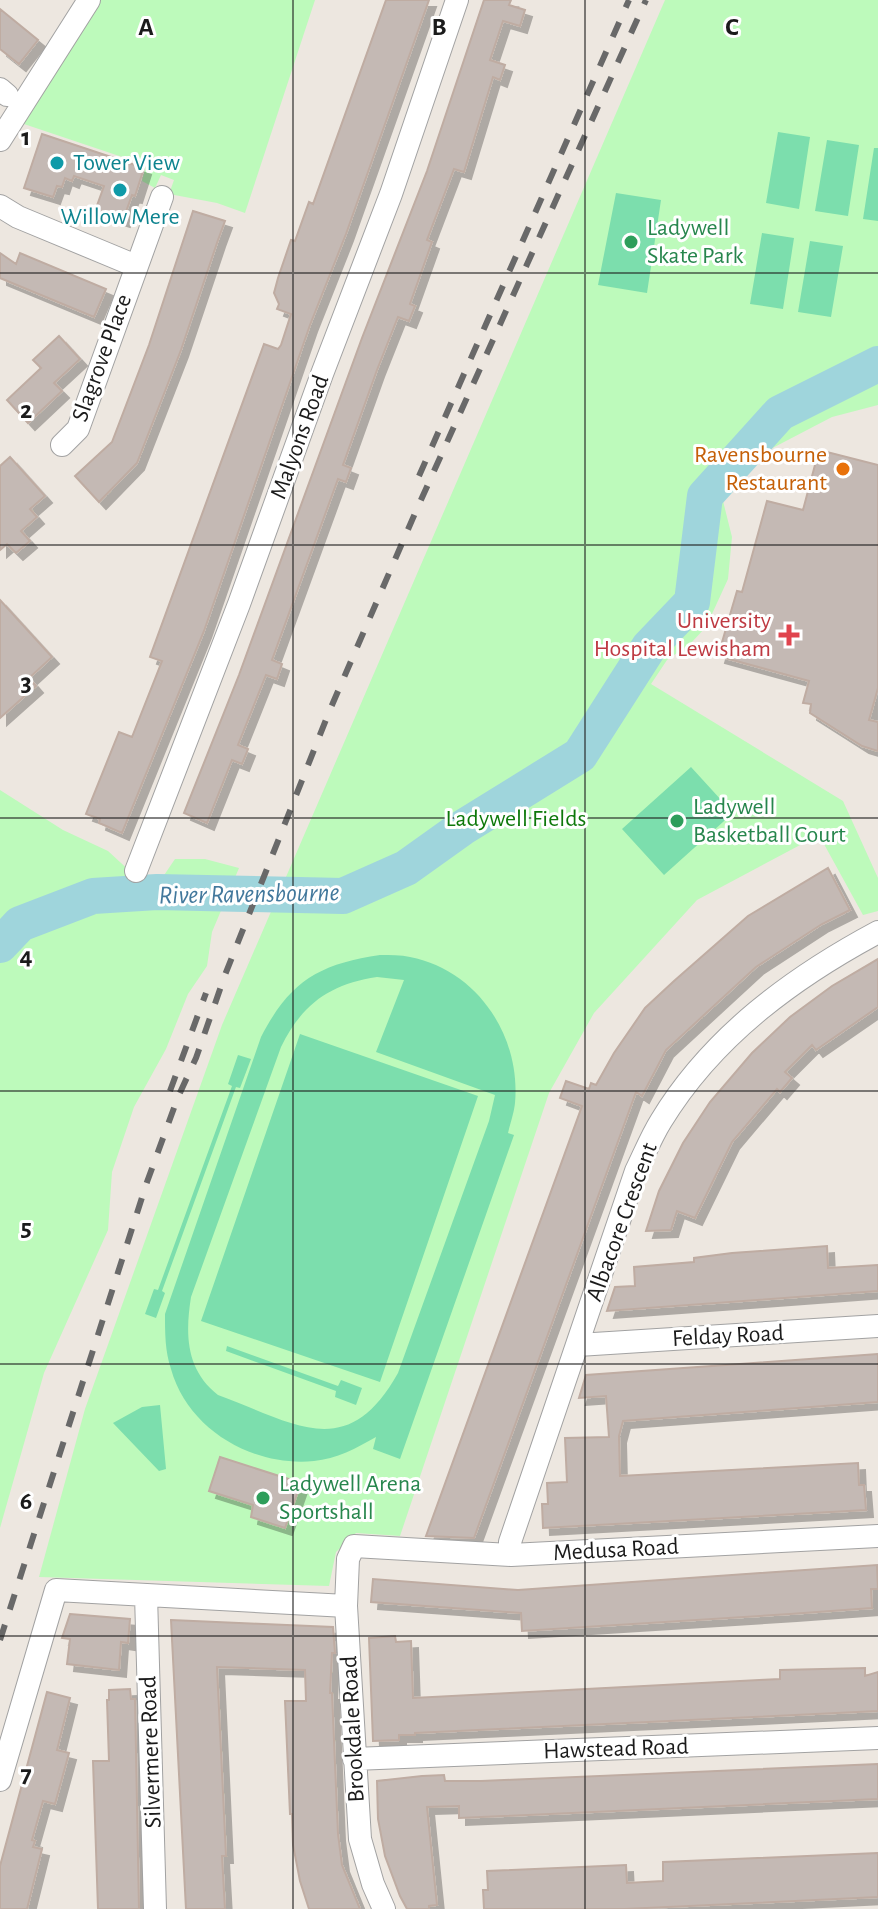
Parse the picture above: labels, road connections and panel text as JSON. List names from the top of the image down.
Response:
{
  "streets": {
    "street": [
      "Slagrove Place",
      "Malyons Road",
      "Albacore Crescent",
      "Felday Road",
      "Medusa Road",
      "Brookdale Road",
      "Hawstead Road",
      "Silvermere Road"
    ]
  },
  "crossings": [
    ["Albacore Crescent", "Felday Road"],
    ["Albacore Crescent", "Medusa Road"],
    ["Medusa Road", "Brookdale Road"],
    ["Brookdale Road", "Hawstead Road"]
  ],
  "water": ["River Ravensbourne"],
  "parks": ["Ladywell Fields"],
  "places": {
    "other": [
      "Tower View",
      "Willow Mere",
      "Ladywell Skate Park",
      "Ravensbourne Restaurant",
      "Ladywell Basketball Court",
      "Ladywell Arena Sportshall"
    ],
    "health": ["University Hospital Lewisham"]
  },
  "grid": {
    "columns": ["A", "B", "C"],
    "rows": [
      "1",
      "2",
      "3",
      "4",
      "5",
      "6",
      "7"
    ]
  }
}
